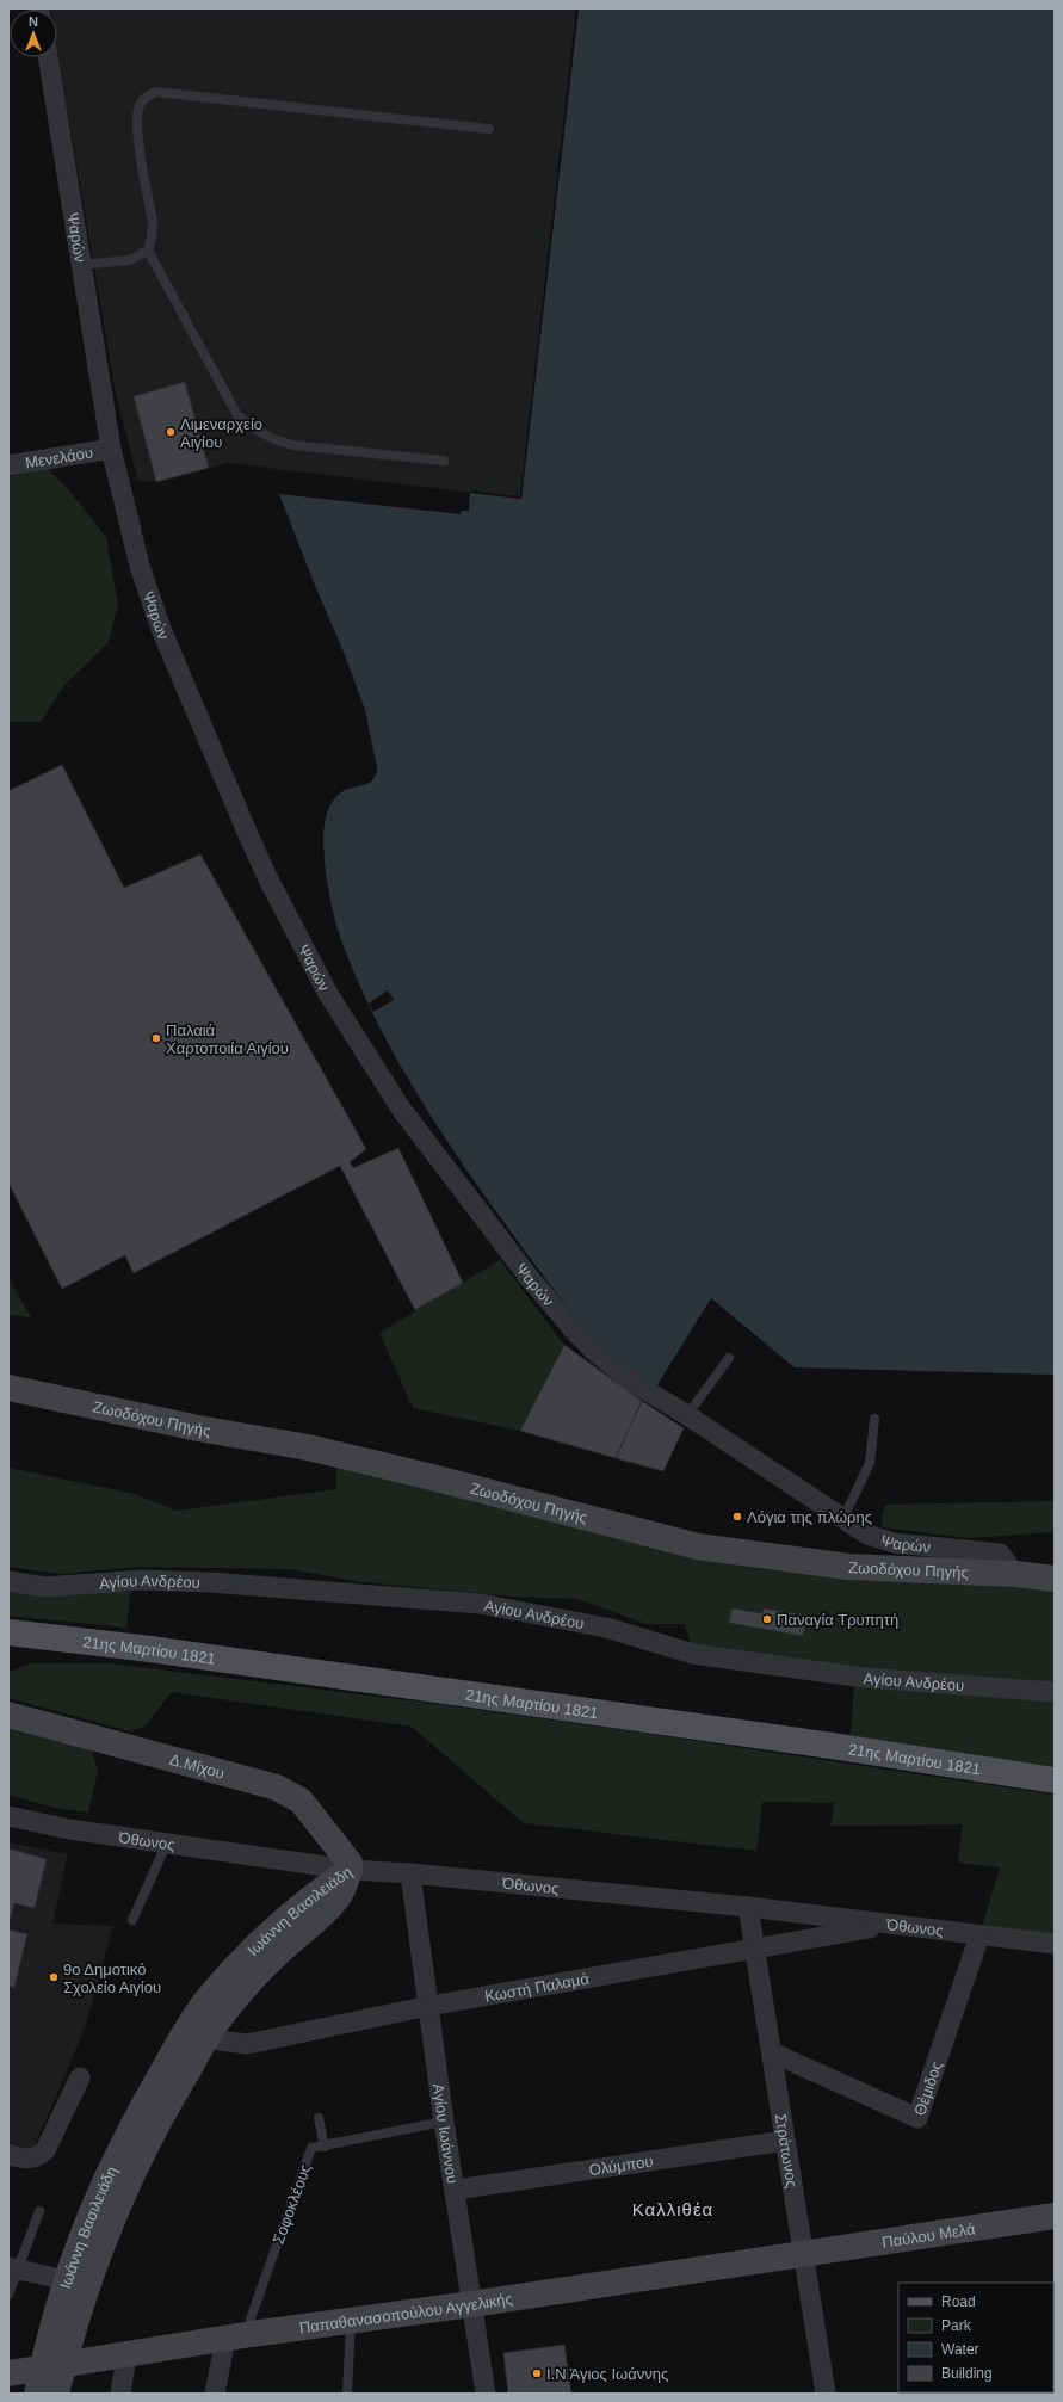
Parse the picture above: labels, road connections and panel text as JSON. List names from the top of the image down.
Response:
{
  "streets": {
    "main road": ["21ης Μαρτίου 1821"],
    "street": [
      "Ψαρών",
      "Μενελάου",
      "Ζωοδόχου Πηγής",
      "Αγίου Ανδρέου",
      "Δ.Μίχου",
      "Όθωνος",
      "Ιωάννη Βασιλειάδη",
      "Κωστή Παλαμά",
      "Θέμιδος",
      "Αγίου Ιωάννου",
      "Στράτωνος",
      "Ολύμπου",
      "Παύλου Μελά",
      "Παπαθανασοπούλου Αγγελικής"
    ],
    "lane": ["Σοφοκλέους"]
  },
  "crossings": [
    ["Ψαρών", "Μενελάου"],
    ["Ψαρών", "Ζωοδόχου Πηγής"],
    ["Δ.Μίχου", "Όθωνος"],
    ["Δ.Μίχου", "Ιωάννη Βασιλειάδη"],
    ["Όθωνος", "Ιωάννη Βασιλειάδη"],
    ["Όθωνος", "Κωστή Παλαμά"],
    ["Όθωνος", "Θέμιδος"],
    ["Όθωνος", "Αγίου Ιωάννου"],
    ["Όθωνος", "Στράτωνος"],
    ["Ιωάννη Βασιλειάδη", "Κωστή Παλαμά"],
    ["Ιωάννη Βασιλειάδη", "Παπαθανασοπούλου Αγγελικής"],
    ["Κωστή Παλαμά", "Αγίου Ιωάννου"],
    ["Κωστή Παλαμά", "Στράτωνος"],
    ["Θέμιδος", "Στράτωνος"],
    ["Αγίου Ιωάννου", "Ολύμπου"],
    ["Αγίου Ιωάννου", "Σοφοκλέους"],
    ["Αγίου Ιωάννου", "Παπαθανασοπούλου Αγγελικής"],
    ["Στράτωνος", "Ολύμπου"],
    ["Στράτωνος", "Παύλου Μελά"],
    ["Στράτωνος", "Παπαθανασοπούλου Αγγελικής"],
    ["Σοφοκλέους", "Παπαθανασοπούλου Αγγελικής"],
    ["Παύλου Μελά", "Παπαθανασοπούλου Αγγελικής"]
  ],
  "districts": ["Καλλιθέα"],
  "places": [
    "Λιμεναρχείο Αιγίου",
    "Παλαιά Χαρτοποιία Αιγίου",
    "Λόγια της πλώρης",
    "Παναγία Τρυπητή",
    "9ο Δημοτικό Σχολείο Αιγίου",
    "Ι.Ν Άγιος Ιωάννης"
  ],
  "legend": [
    "Road",
    "Park",
    "Water",
    "Building"
  ],
  "north": "top"
}
